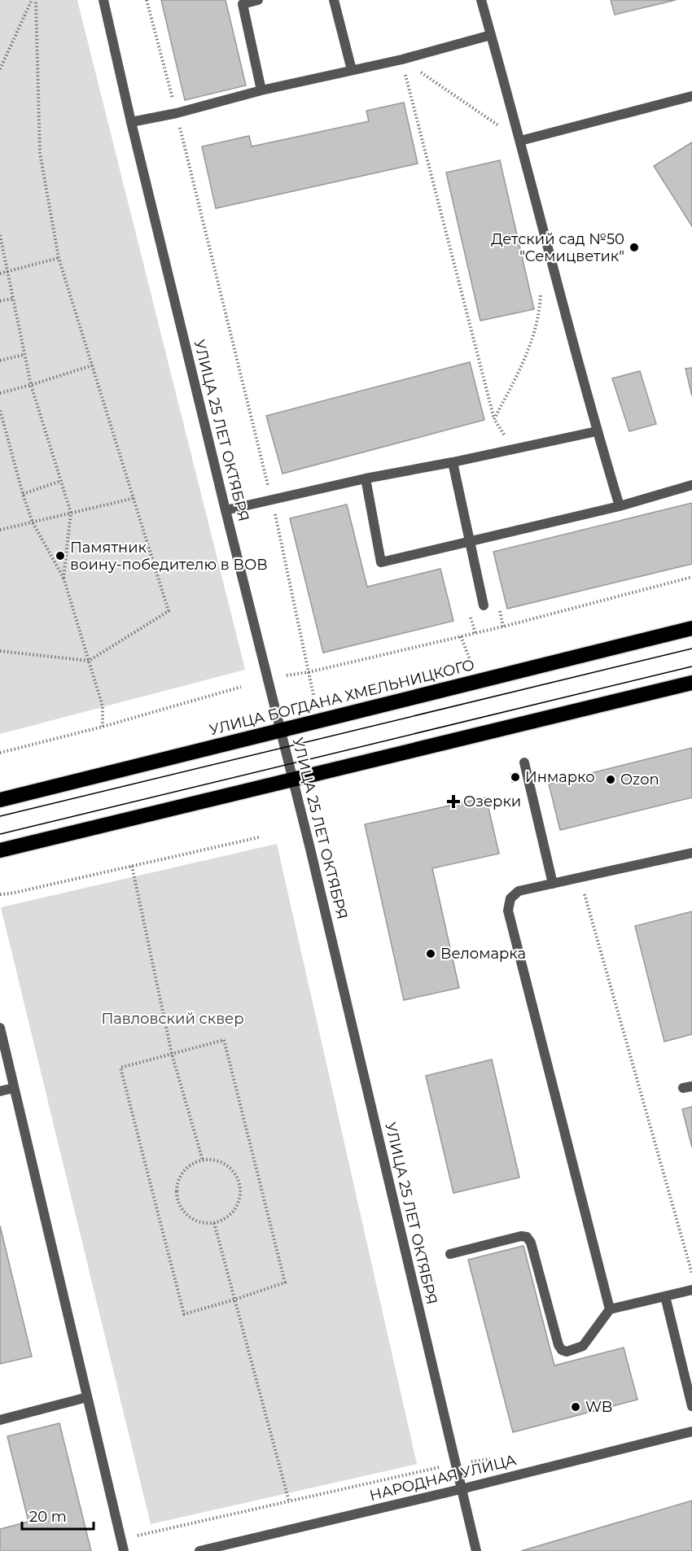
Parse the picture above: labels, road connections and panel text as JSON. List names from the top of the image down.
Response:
{
  "streets": {
    "highway": ["УЛИЦА БОГДАНА ХМЕЛЬНИЦКОГО"],
    "street": ["УЛИЦА 25 ЛЕТ ОКТЯБРЯ", "НАРОДНАЯ УЛИЦА"]
  },
  "crossings": [
    ["УЛИЦА 25 ЛЕТ ОКТЯБРЯ", "УЛИЦА БОГДАНА ХМЕЛЬНИЦКОГО"],
    ["УЛИЦА 25 ЛЕТ ОКТЯБРЯ", "НАРОДНАЯ УЛИЦА"]
  ],
  "parks": ["Павловский сквер"],
  "places": {
    "other": [
      "Детский сад №50 \"Семицветик\"",
      "Памятник воину-победителю в ВОВ",
      "Инмарко",
      "Ozon",
      "Веломарка",
      "WB"
    ],
    "health": ["Озерки"]
  },
  "scale_bar": "20 m"
}
